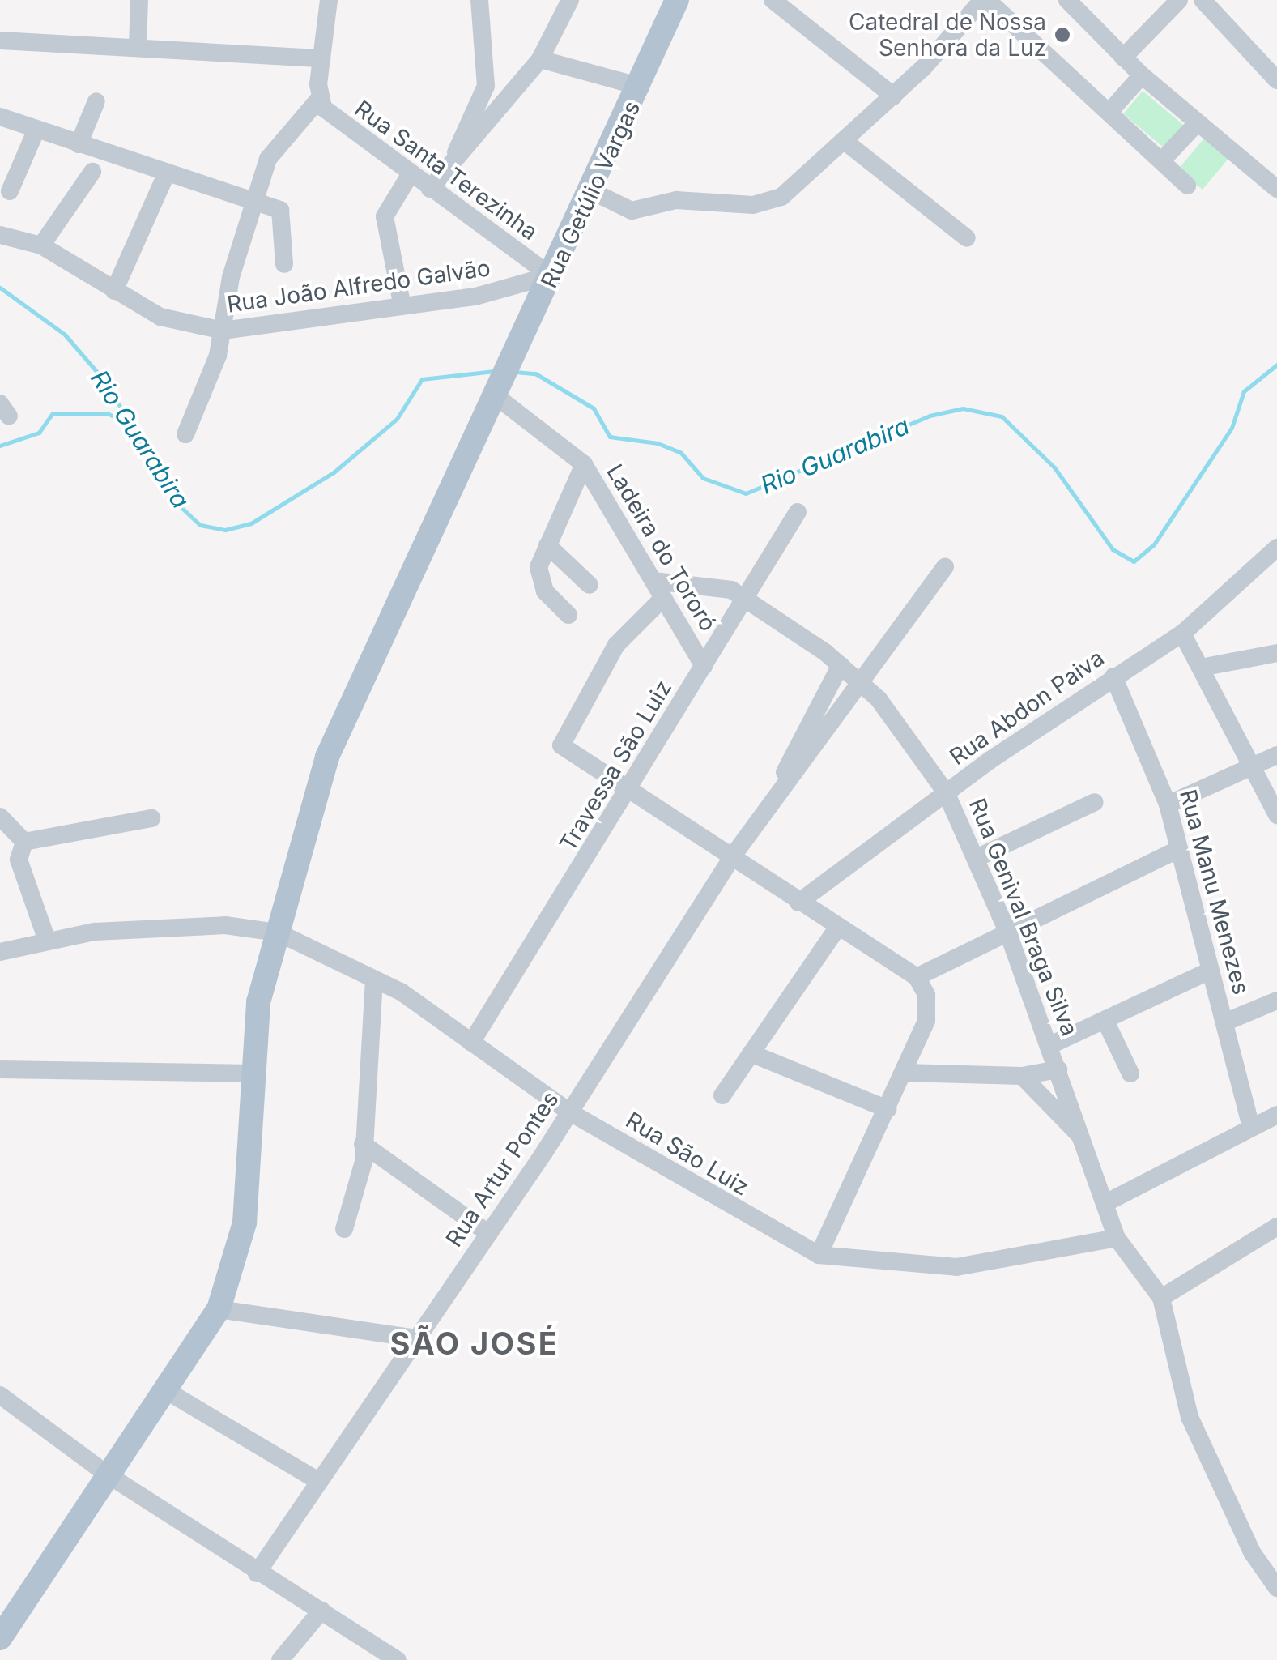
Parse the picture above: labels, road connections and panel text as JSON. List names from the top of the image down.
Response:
{
  "streets": {
    "main road": ["Rua Getúlio Vargas"],
    "street": [
      "Rua Santa Terezinha",
      "Rua João Alfredo Galvão",
      "Ladeira do Tororó",
      "Rua Abdon Paiva",
      "Travessa São Luiz",
      "Rua Manu Menezes",
      "Rua Genival Braga Silva",
      "Rua São Luiz",
      "Rua Artur Pontes"
    ]
  },
  "crossings": [
    ["Rua Santa Terezinha", "Rua Getúlio Vargas"],
    ["Rua Santa Terezinha", "Rua João Alfredo Galvão"],
    ["Rua Getúlio Vargas", "Rua João Alfredo Galvão"],
    ["Rua Getúlio Vargas", "Ladeira do Tororó"],
    ["Rua Getúlio Vargas", "Rua São Luiz"],
    ["Ladeira do Tororó", "Travessa São Luiz"],
    ["Ladeira do Tororó", "Rua Genival Braga Silva"],
    ["Rua Abdon Paiva", "Rua Manu Menezes"],
    ["Rua Abdon Paiva", "Rua Genival Braga Silva"],
    ["Travessa São Luiz", "Rua Genival Braga Silva"],
    ["Travessa São Luiz", "Rua São Luiz"],
    ["Rua Genival Braga Silva", "Rua São Luiz"],
    ["Rua Genival Braga Silva", "Rua Artur Pontes"],
    ["Rua São Luiz", "Rua Artur Pontes"]
  ],
  "districts": ["SÃO JOSÉ"],
  "water": ["Rio Guarabira"],
  "places": ["Catedral de Nossa Senhora da Luz"]
}
